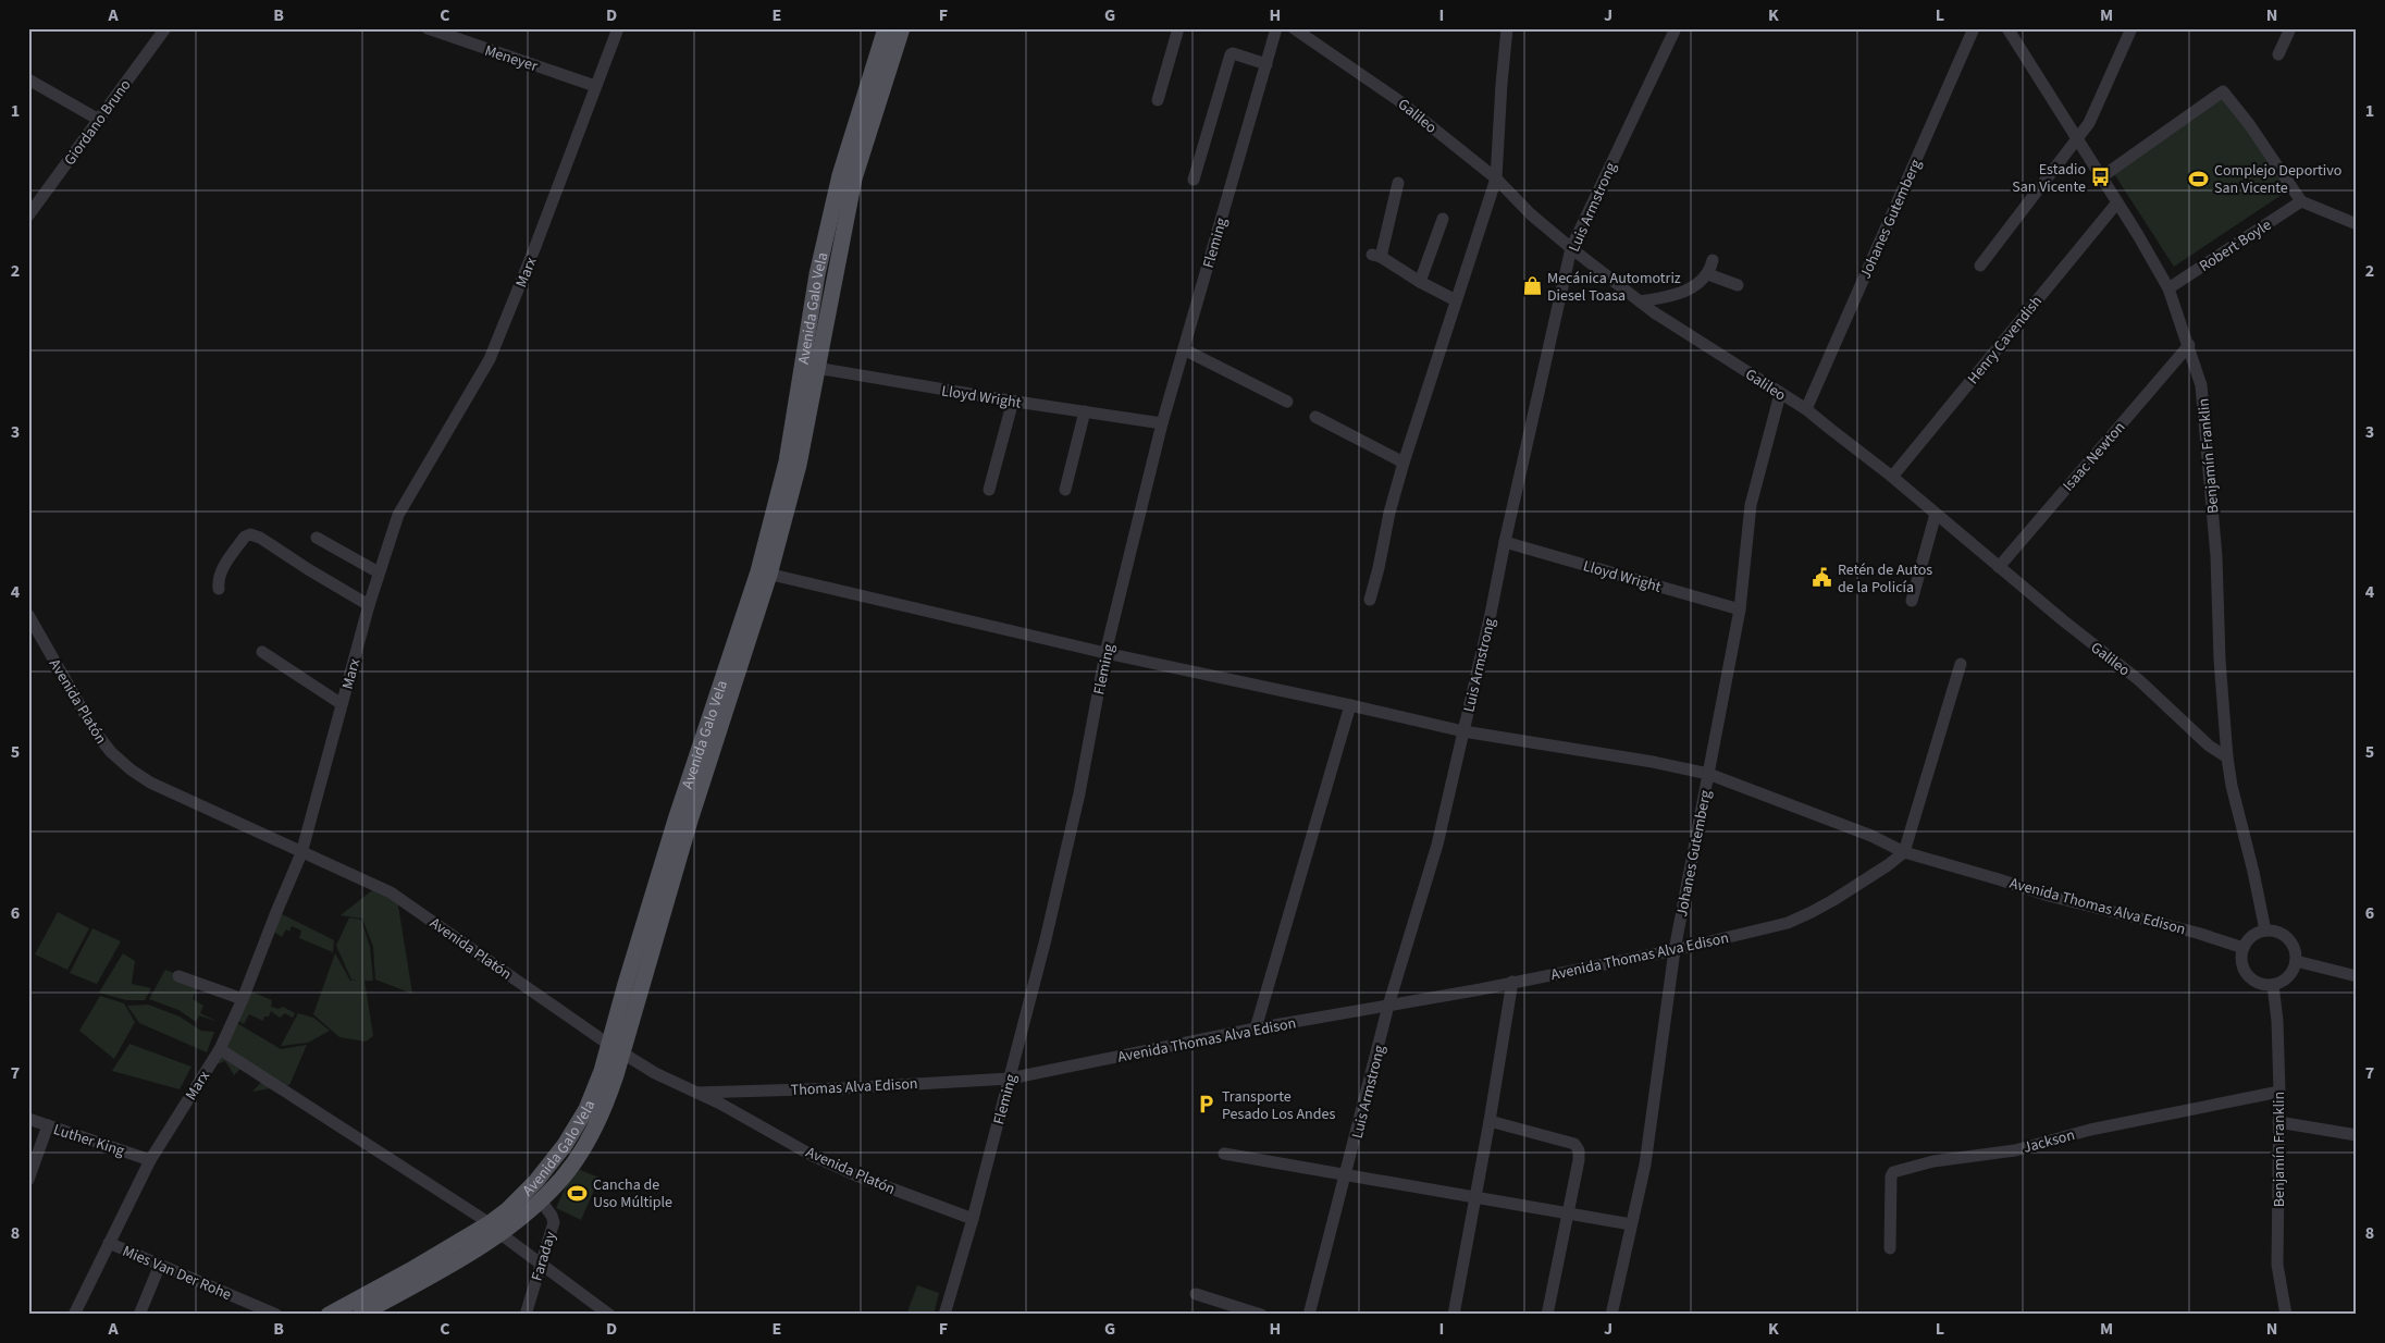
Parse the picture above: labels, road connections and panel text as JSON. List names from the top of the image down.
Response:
{
  "streets": {
    "main road": ["Avenida Galo Vela"],
    "street": [
      "Meneyer",
      "Galileo",
      "Giordano Bruno",
      "Luis Armstrong",
      "Johanes Gutemberg",
      "Fleming",
      "Robert Boyle",
      "Marx",
      "Henry Cavendish",
      "Lloyd Wright",
      "Isaac Newton",
      "Benjamín Franklin",
      "Avenida Platón",
      "Avenida Thomas Alva Edison",
      "Thomas Alva Edison",
      "Luther King",
      "Jackson",
      "Faraday",
      "Mies Van Der Rohe"
    ]
  },
  "crossings": [
    ["Meneyer", "Marx"],
    ["Galileo", "Luis Armstrong"],
    ["Galileo", "Johanes Gutemberg"],
    ["Galileo", "Henry Cavendish"],
    ["Galileo", "Isaac Newton"],
    ["Galileo", "Benjamín Franklin"],
    ["Luis Armstrong", "Lloyd Wright"],
    ["Luis Armstrong", "Avenida Thomas Alva Edison"],
    ["Johanes Gutemberg", "Lloyd Wright"],
    ["Johanes Gutemberg", "Avenida Thomas Alva Edison"],
    ["Fleming", "Lloyd Wright"],
    ["Fleming", "Avenida Platón"],
    ["Fleming", "Avenida Thomas Alva Edison"],
    ["Fleming", "Thomas Alva Edison"],
    ["Robert Boyle", "Benjamín Franklin"],
    ["Marx", "Avenida Platón"],
    ["Marx", "Luther King"],
    ["Marx", "Mies Van Der Rohe"],
    ["Avenida Galo Vela", "Lloyd Wright"],
    ["Avenida Galo Vela", "Avenida Platón"],
    ["Avenida Galo Vela", "Faraday"],
    ["Henry Cavendish", "Benjamín Franklin"],
    ["Isaac Newton", "Benjamín Franklin"],
    ["Benjamín Franklin", "Avenida Thomas Alva Edison"],
    ["Benjamín Franklin", "Jackson"],
    ["Avenida Platón", "Thomas Alva Edison"],
    ["Avenida Thomas Alva Edison", "Thomas Alva Edison"]
  ],
  "places": {
    "bus stop": ["Estadio San Vicente"],
    "sports": ["Complejo Deportivo San Vicente", "Cancha de Uso Múltiple"],
    "shop": ["Mecánica Automotriz Diesel Toasa"],
    "public building": ["Retén de Autos de la Policía"],
    "parking": ["Transporte Pesado Los Andes"]
  },
  "grid": {
    "columns": [
      "A",
      "B",
      "C",
      "D",
      "E",
      "F",
      "G",
      "H",
      "I",
      "J",
      "K",
      "L",
      "M",
      "N"
    ],
    "rows": [
      "1",
      "2",
      "3",
      "4",
      "5",
      "6",
      "7",
      "8"
    ]
  }
}
